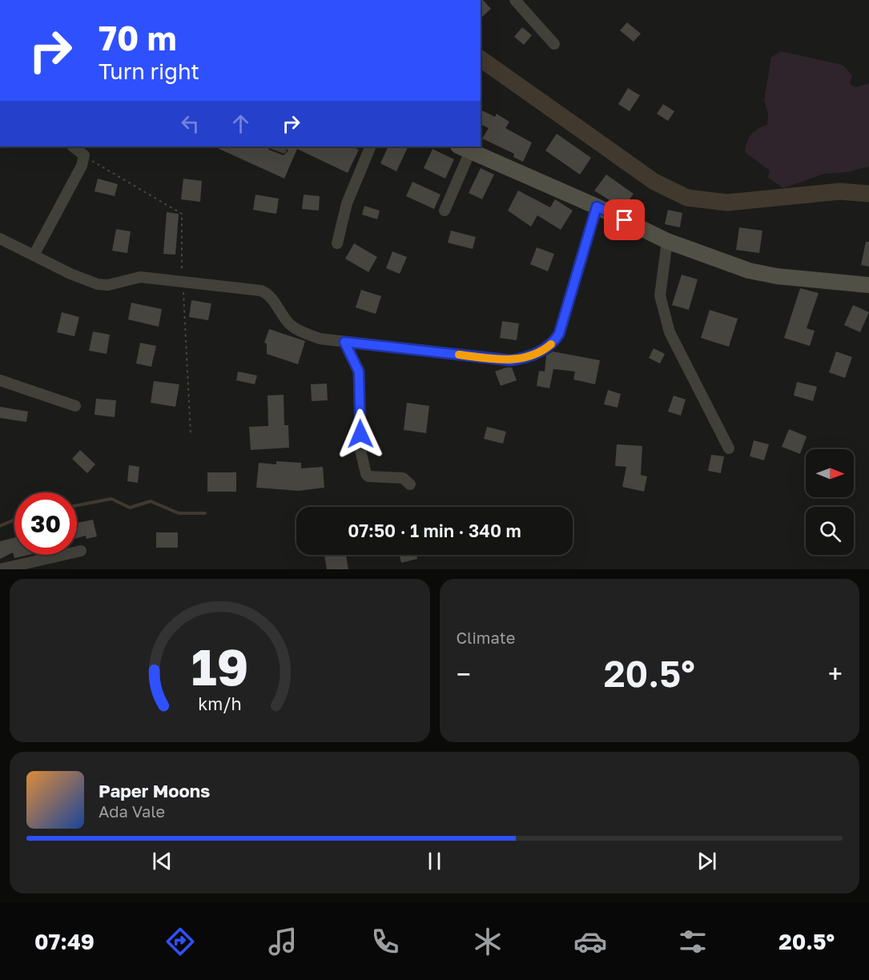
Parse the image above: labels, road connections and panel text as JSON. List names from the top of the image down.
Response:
{
  "north": "right",
  "page": {
    "turn": ["70 m", "Turn right"],
    "limit": "30",
    "trip": "07:50 · 1 min · 340 m",
    "tile": "Climate",
    "heat": ["−", "20.5°", "+"],
    "song": ["Paper Moons", "Ada Vale"],
    "tabs": ["07:49", "20.5°"],
    "gauge": ["19", "km/h"]
  }
}
